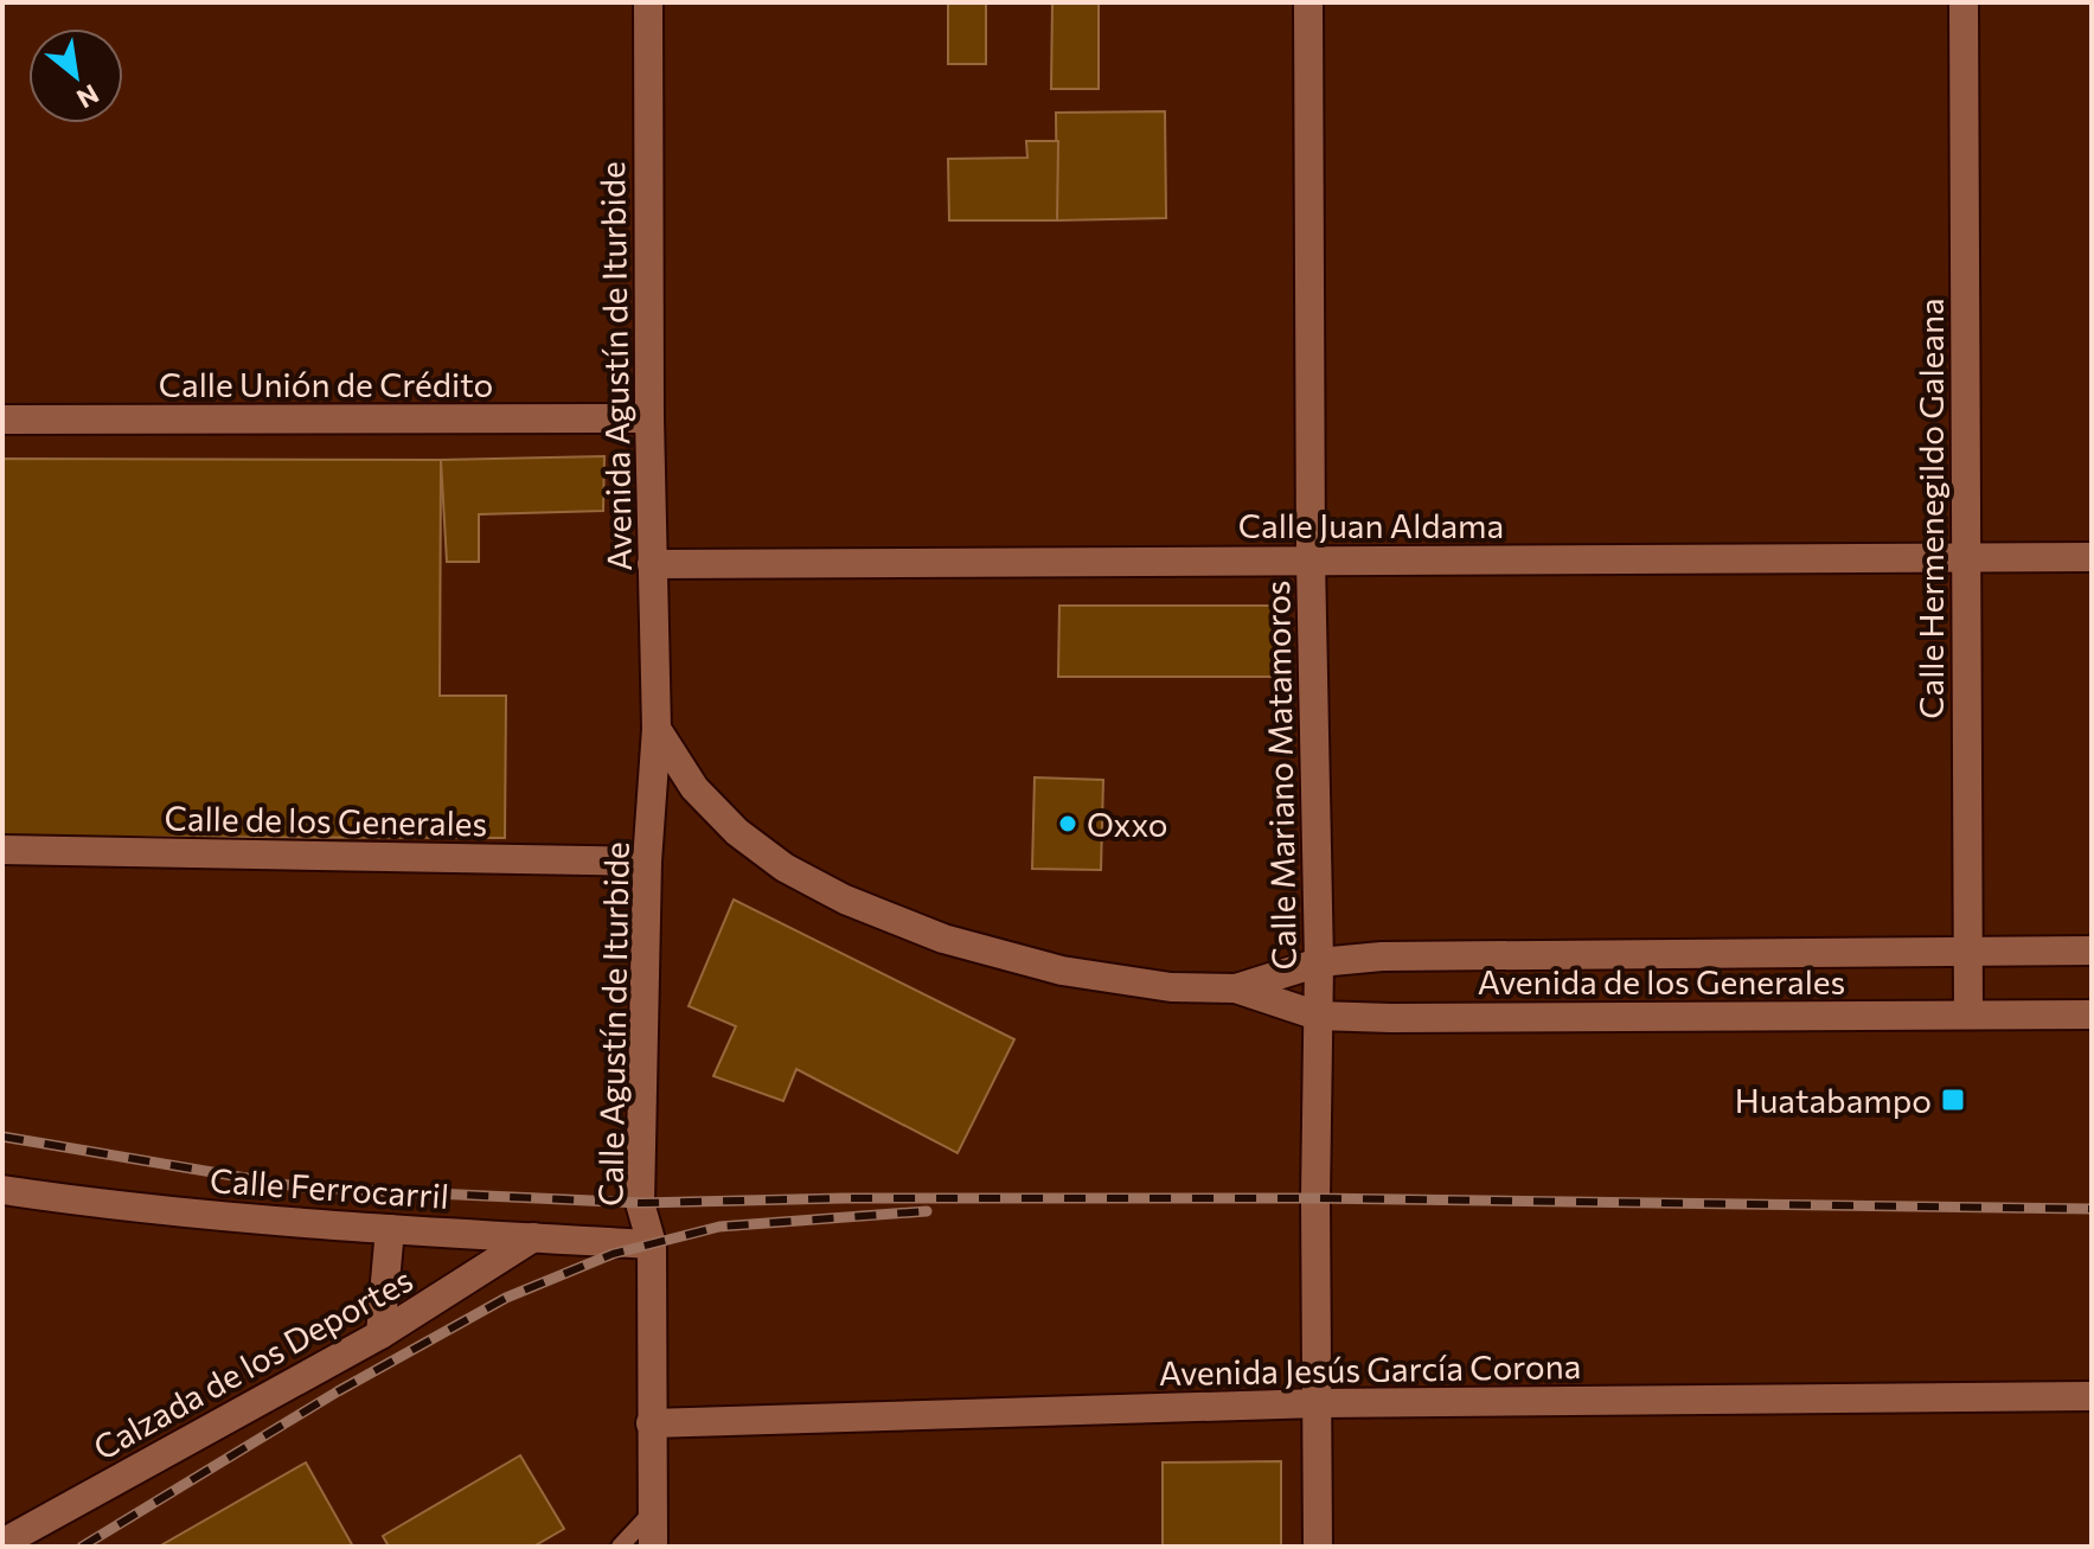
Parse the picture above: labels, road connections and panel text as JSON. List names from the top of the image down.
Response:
{
  "streets": {
    "street": [
      "Avenida Agustín de Iturbide",
      "Calle Unión de Crédito",
      "Calle Hermenegildo Galeana",
      "Calle Juan Aldama",
      "Calle Mariano Matamoros",
      "Calle de los Generales",
      "Avenida de los Generales",
      "Calle Agustín de Iturbide",
      "Calle Ferrocarril",
      "Calzada de los Deportes",
      "Avenida Jesús García Corona"
    ]
  },
  "crossings": [
    ["Avenida Agustín de Iturbide", "Calle Unión de Crédito"],
    ["Avenida Agustín de Iturbide", "Calle Juan Aldama"],
    ["Avenida Agustín de Iturbide", "Avenida de los Generales"],
    ["Avenida Agustín de Iturbide", "Calle Agustín de Iturbide"],
    ["Calle Hermenegildo Galeana", "Calle Juan Aldama"],
    ["Calle Hermenegildo Galeana", "Avenida de los Generales"],
    ["Calle Juan Aldama", "Calle Mariano Matamoros"],
    ["Calle Mariano Matamoros", "Avenida de los Generales"],
    ["Calle Mariano Matamoros", "Avenida Jesús García Corona"],
    ["Calle de los Generales", "Calle Agustín de Iturbide"],
    ["Avenida de los Generales", "Calle Agustín de Iturbide"],
    ["Calle Agustín de Iturbide", "Calle Ferrocarril"],
    ["Calle Agustín de Iturbide", "Avenida Jesús García Corona"],
    ["Calle Ferrocarril", "Calzada de los Deportes"]
  ],
  "places": {
    "other": ["Oxxo"],
    "transit": ["Huatabampo"]
  },
  "north": "bottom right"
}
